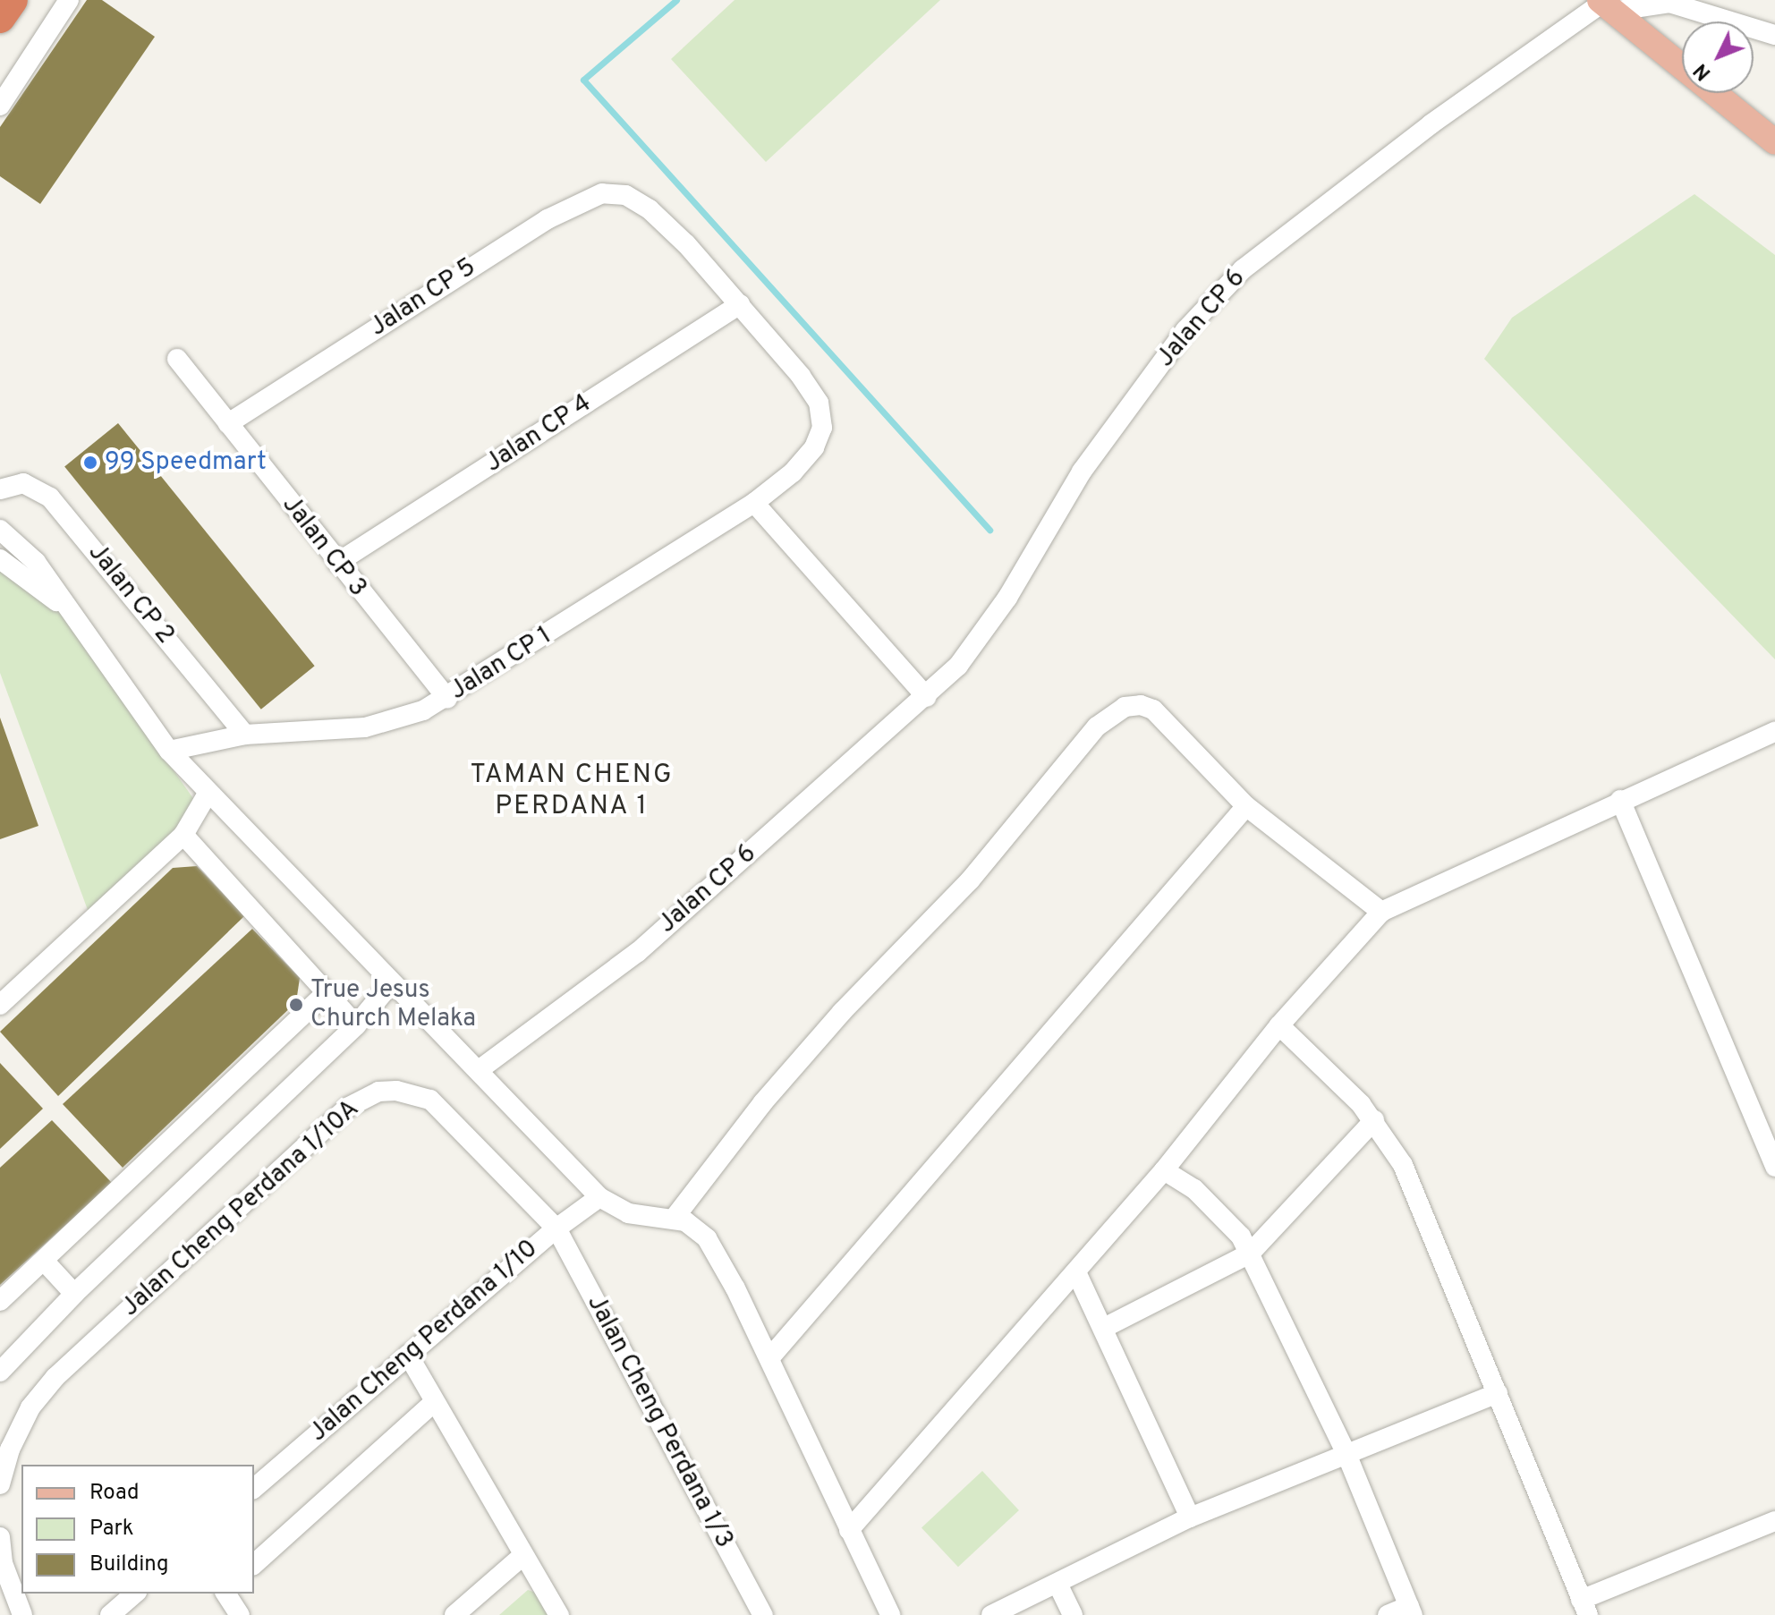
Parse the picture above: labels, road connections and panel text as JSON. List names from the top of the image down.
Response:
{
  "streets": {
    "street": [
      "Jalan CP 5",
      "Jalan CP 6",
      "Jalan CP 4",
      "Jalan CP 3",
      "Jalan CP 2",
      "Jalan CP 1",
      "Jalan Cheng Perdana 1/10A",
      "Jalan Cheng Perdana 1/10",
      "Jalan Cheng Perdana 1/3"
    ]
  },
  "crossings": [
    ["Jalan CP 5", "Jalan CP 3"],
    ["Jalan CP 5", "Jalan CP 1"],
    ["Jalan CP 4", "Jalan CP 3"],
    ["Jalan CP 4", "Jalan CP 1"],
    ["Jalan CP 3", "Jalan CP 1"],
    ["Jalan CP 2", "Jalan CP 1"],
    ["Jalan Cheng Perdana 1/10A", "Jalan Cheng Perdana 1/10"],
    ["Jalan Cheng Perdana 1/10A", "Jalan Cheng Perdana 1/3"],
    ["Jalan Cheng Perdana 1/10", "Jalan Cheng Perdana 1/3"]
  ],
  "districts": ["TAMAN CHENG PERDANA 1"],
  "places": ["99 Speedmart", "True Jesus Church Melaka"],
  "legend": ["Road", "Park", "Building"],
  "north": "bottom left"
}
